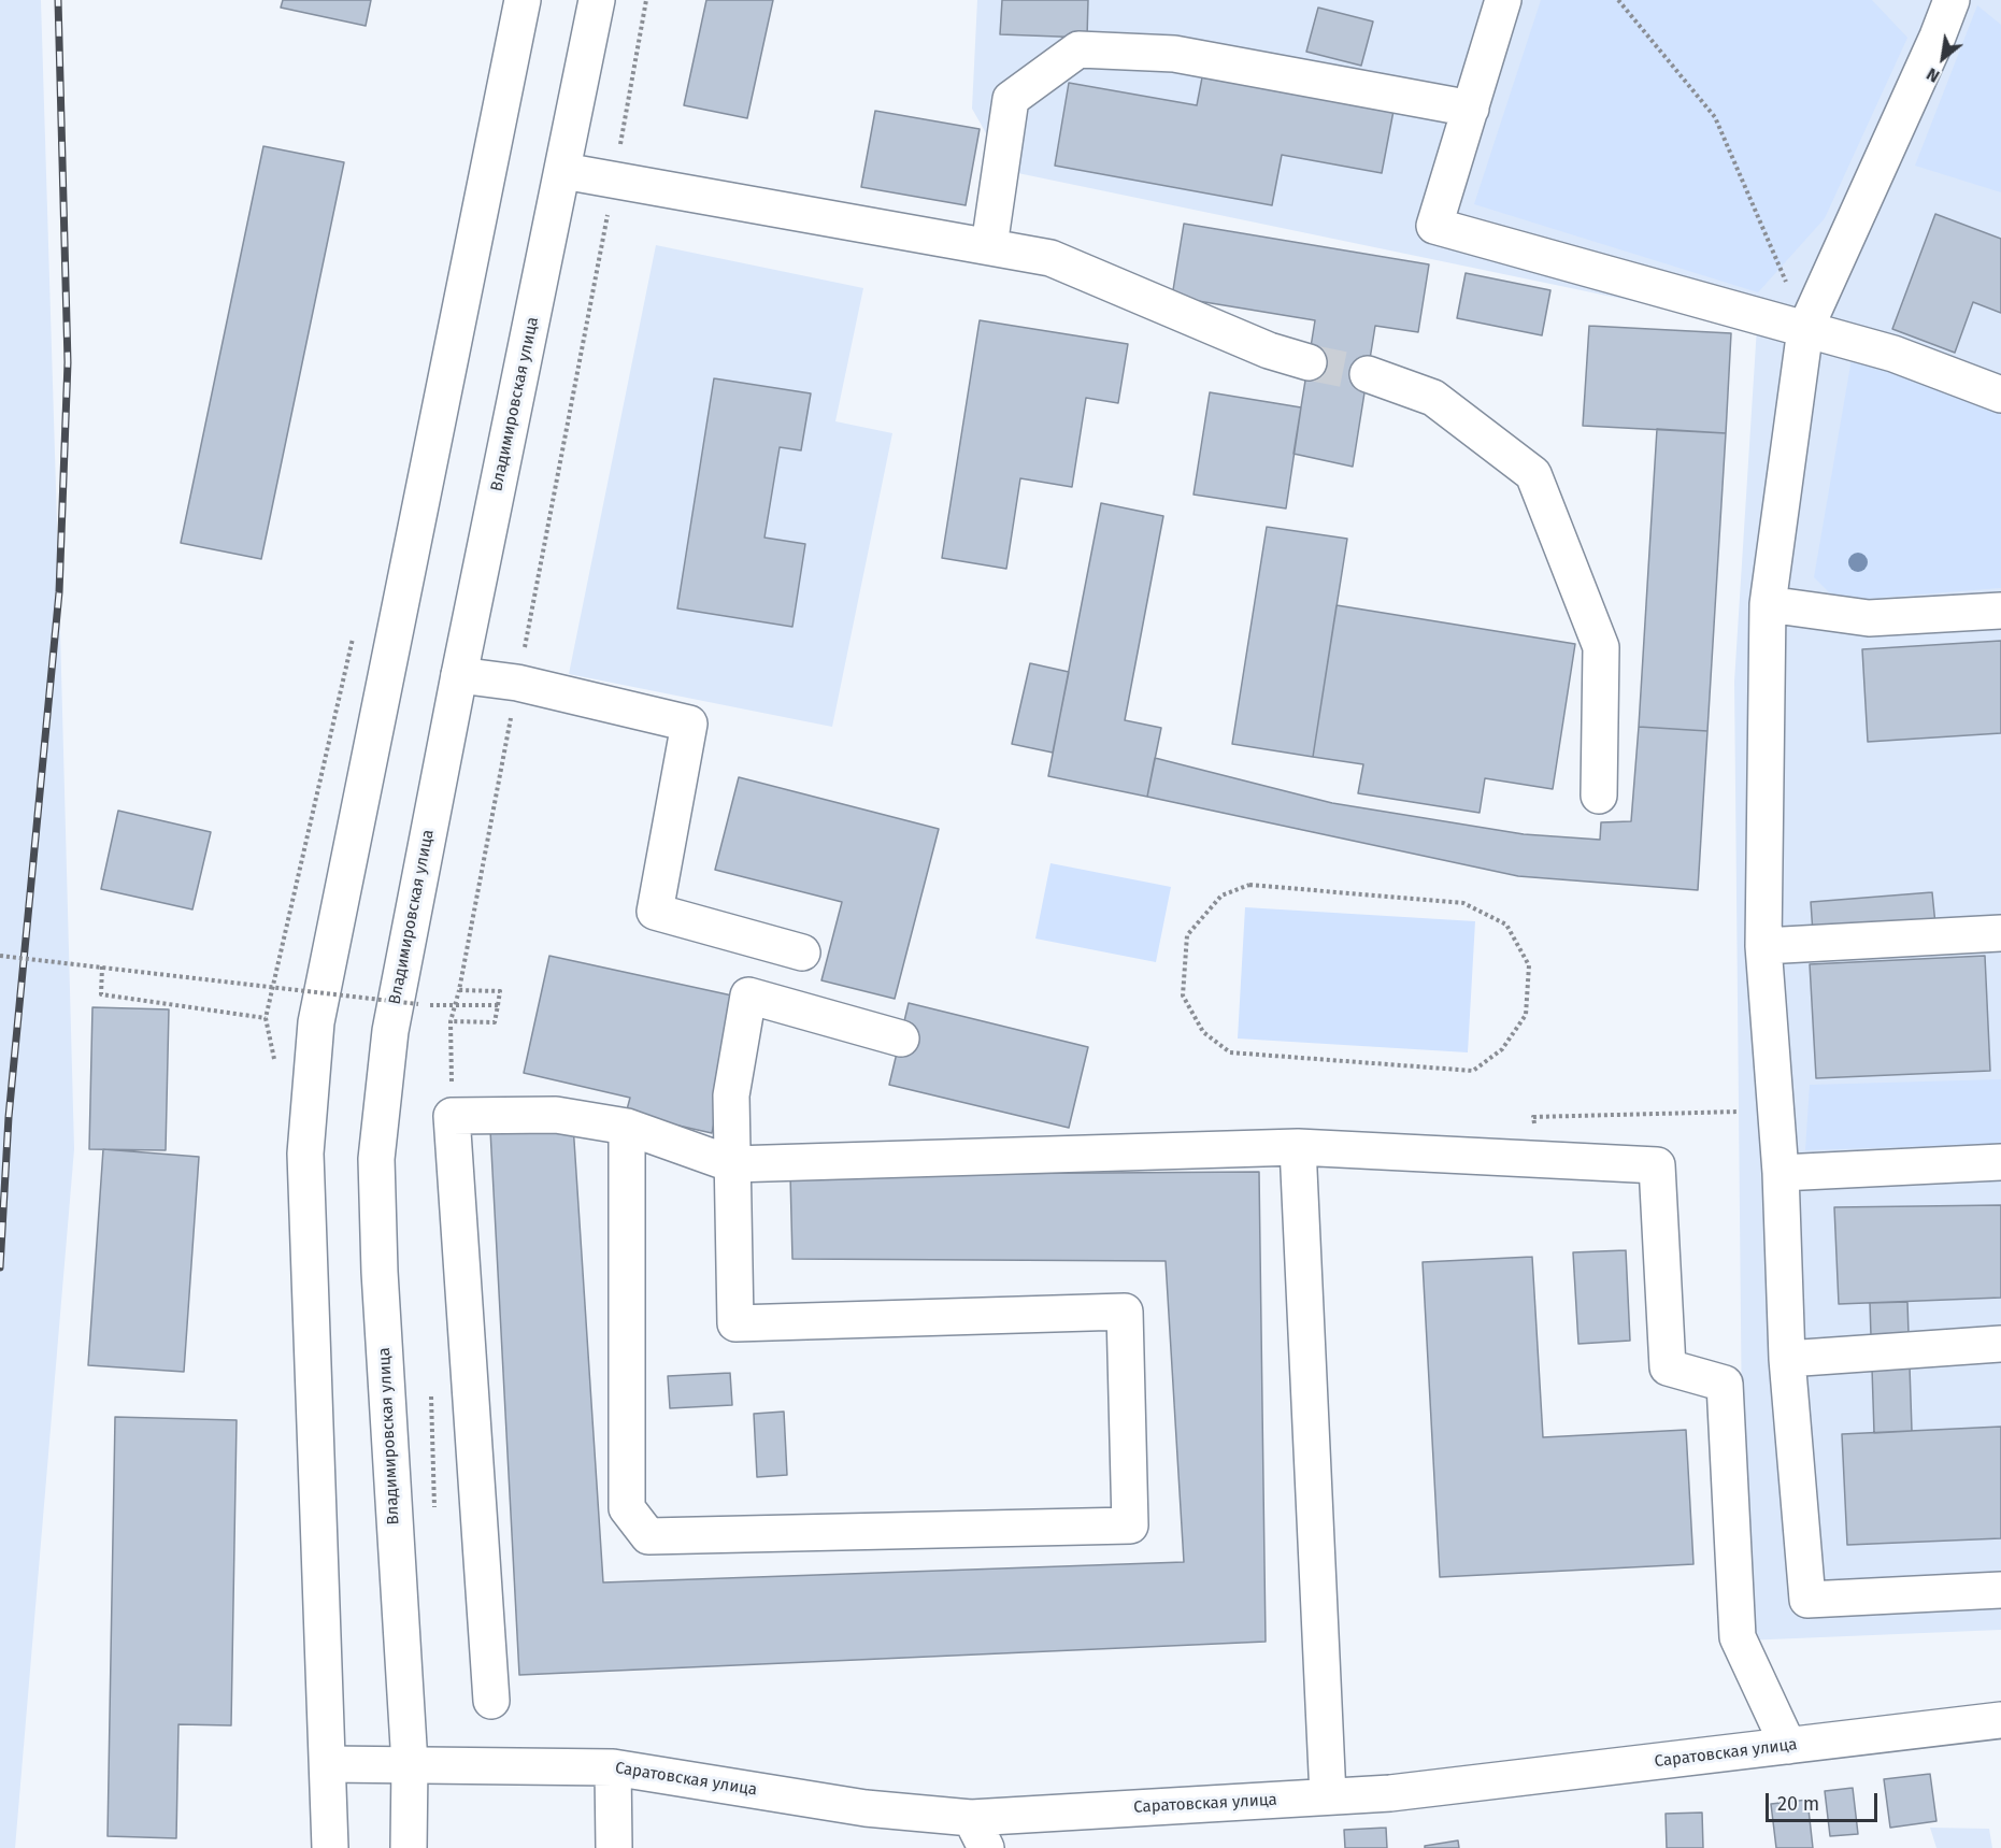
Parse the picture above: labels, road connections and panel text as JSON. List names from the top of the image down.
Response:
{
  "streets": {
    "main road": ["Владимировская улица", "Саратовская улица"]
  },
  "crossings": [
    ["Владимировская улица", "Саратовская улица"]
  ],
  "scale_bar": "20 m",
  "north": "bottom left"
}
